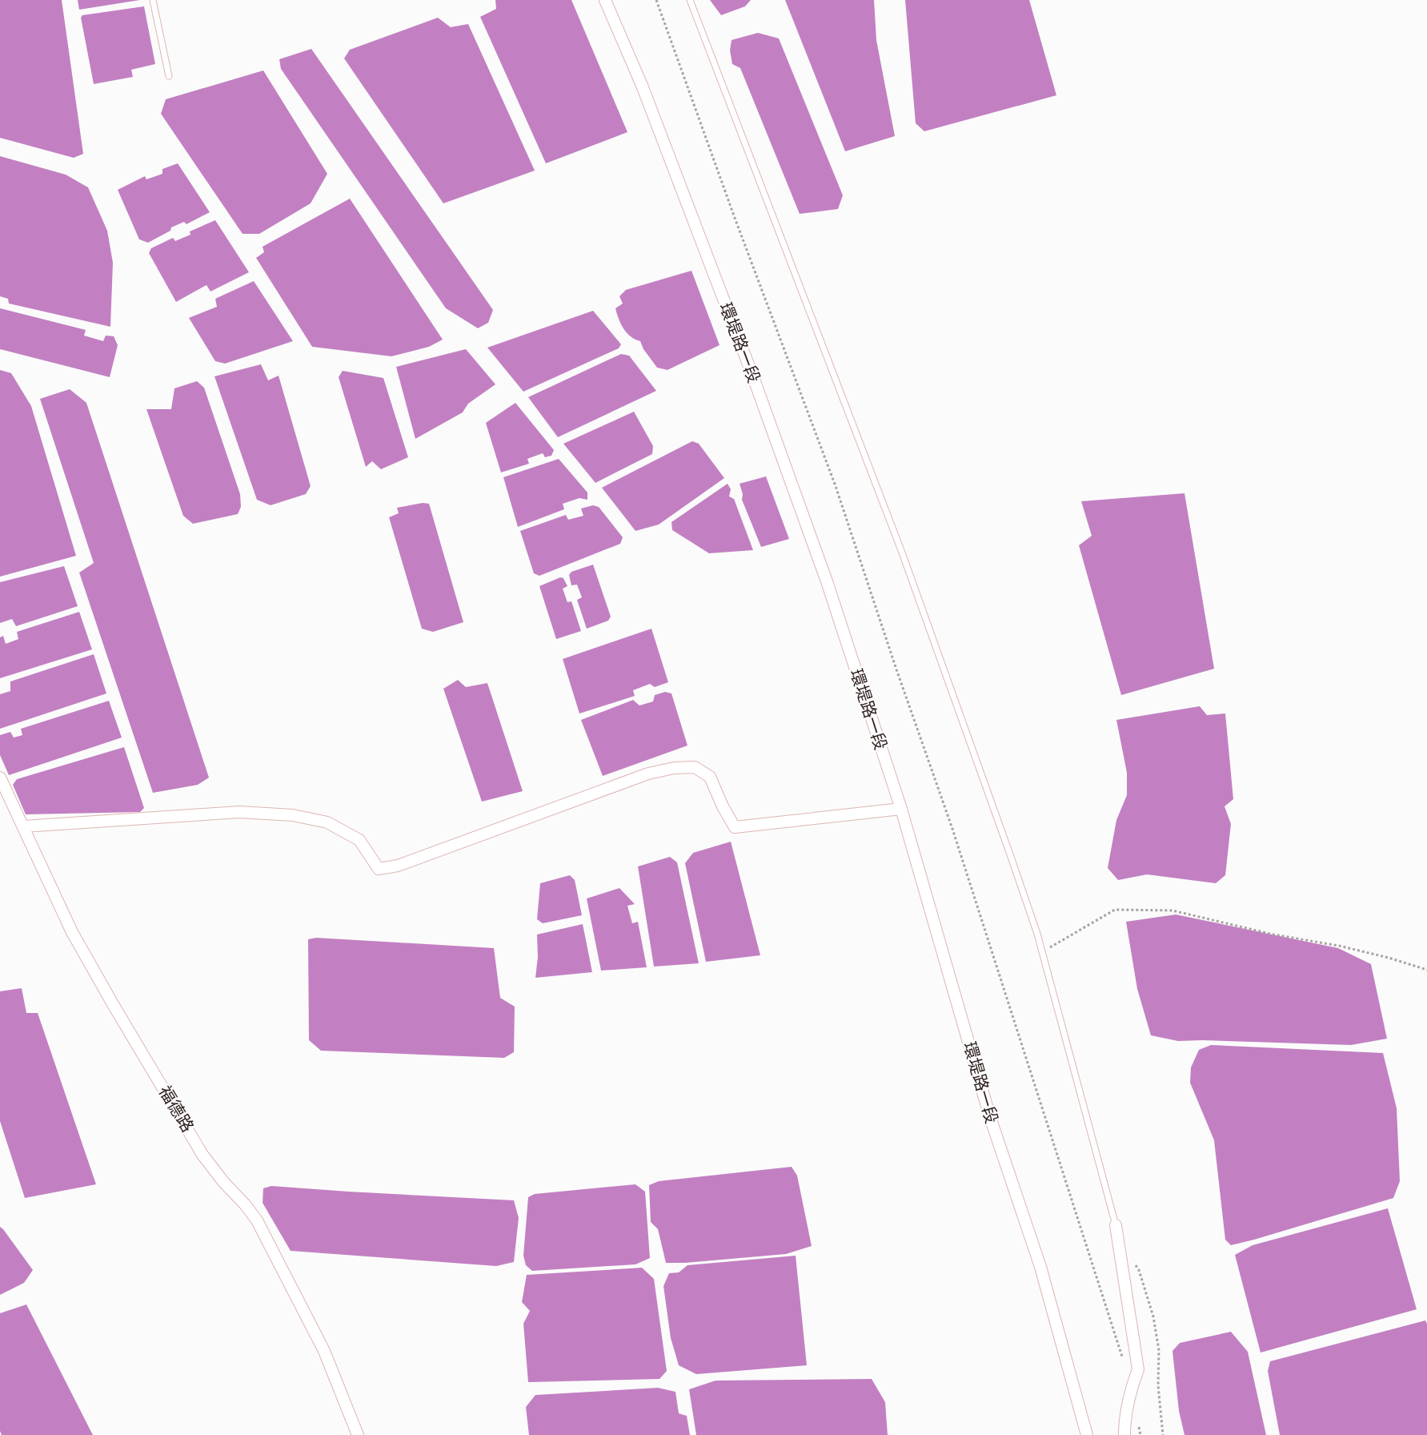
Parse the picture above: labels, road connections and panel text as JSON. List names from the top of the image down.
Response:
{
  "streets": {
    "street": ["環堤路一段", "福德路"]
  }
}
